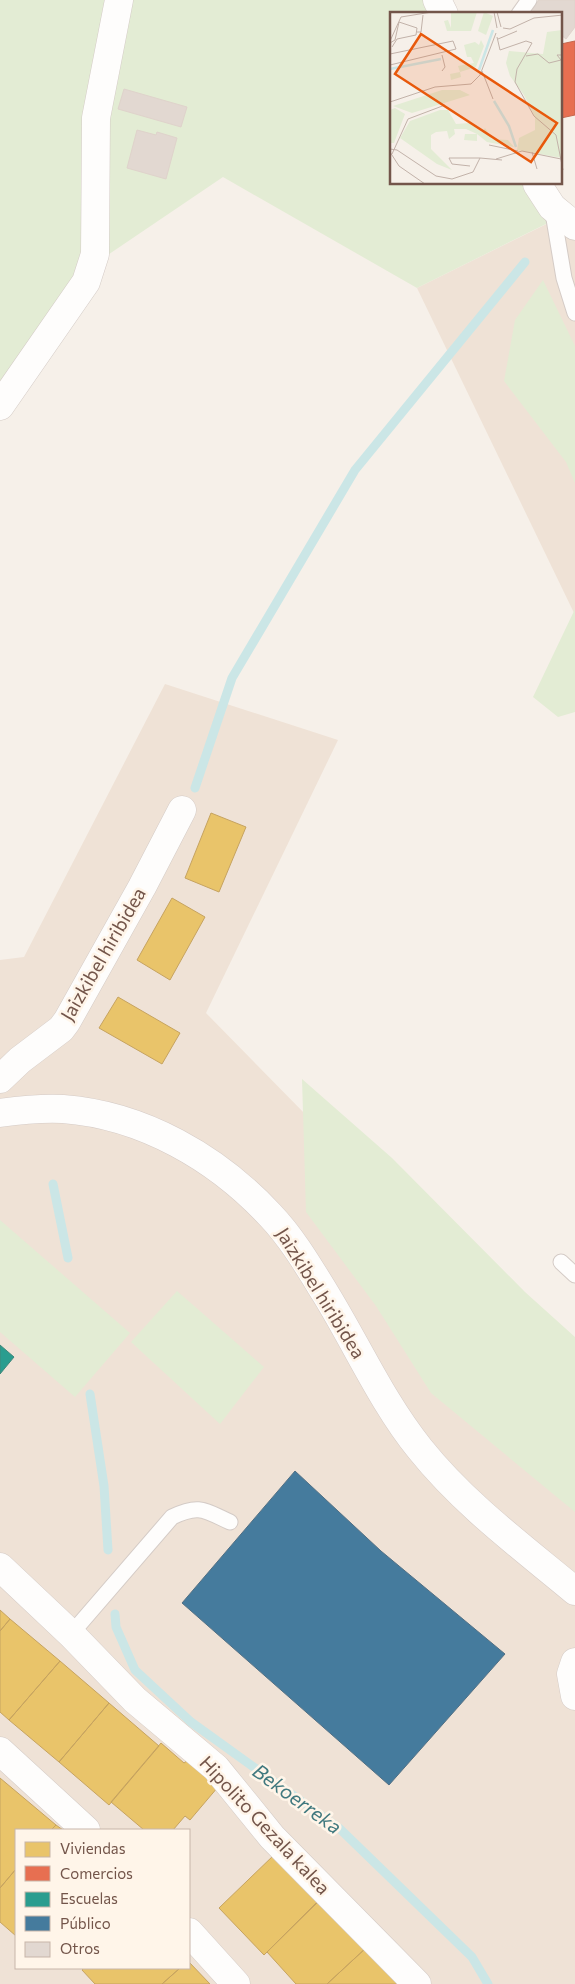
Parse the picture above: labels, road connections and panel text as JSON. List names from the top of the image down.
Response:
{
  "streets": {
    "street": ["Jaizkibel hiribidea", "Hipolito Gezala kalea"]
  },
  "water": ["Bekoerreka"],
  "legend": [
    "Viviendas",
    "Comercios",
    "Escuelas",
    "Público",
    "Otros"
  ]
}
